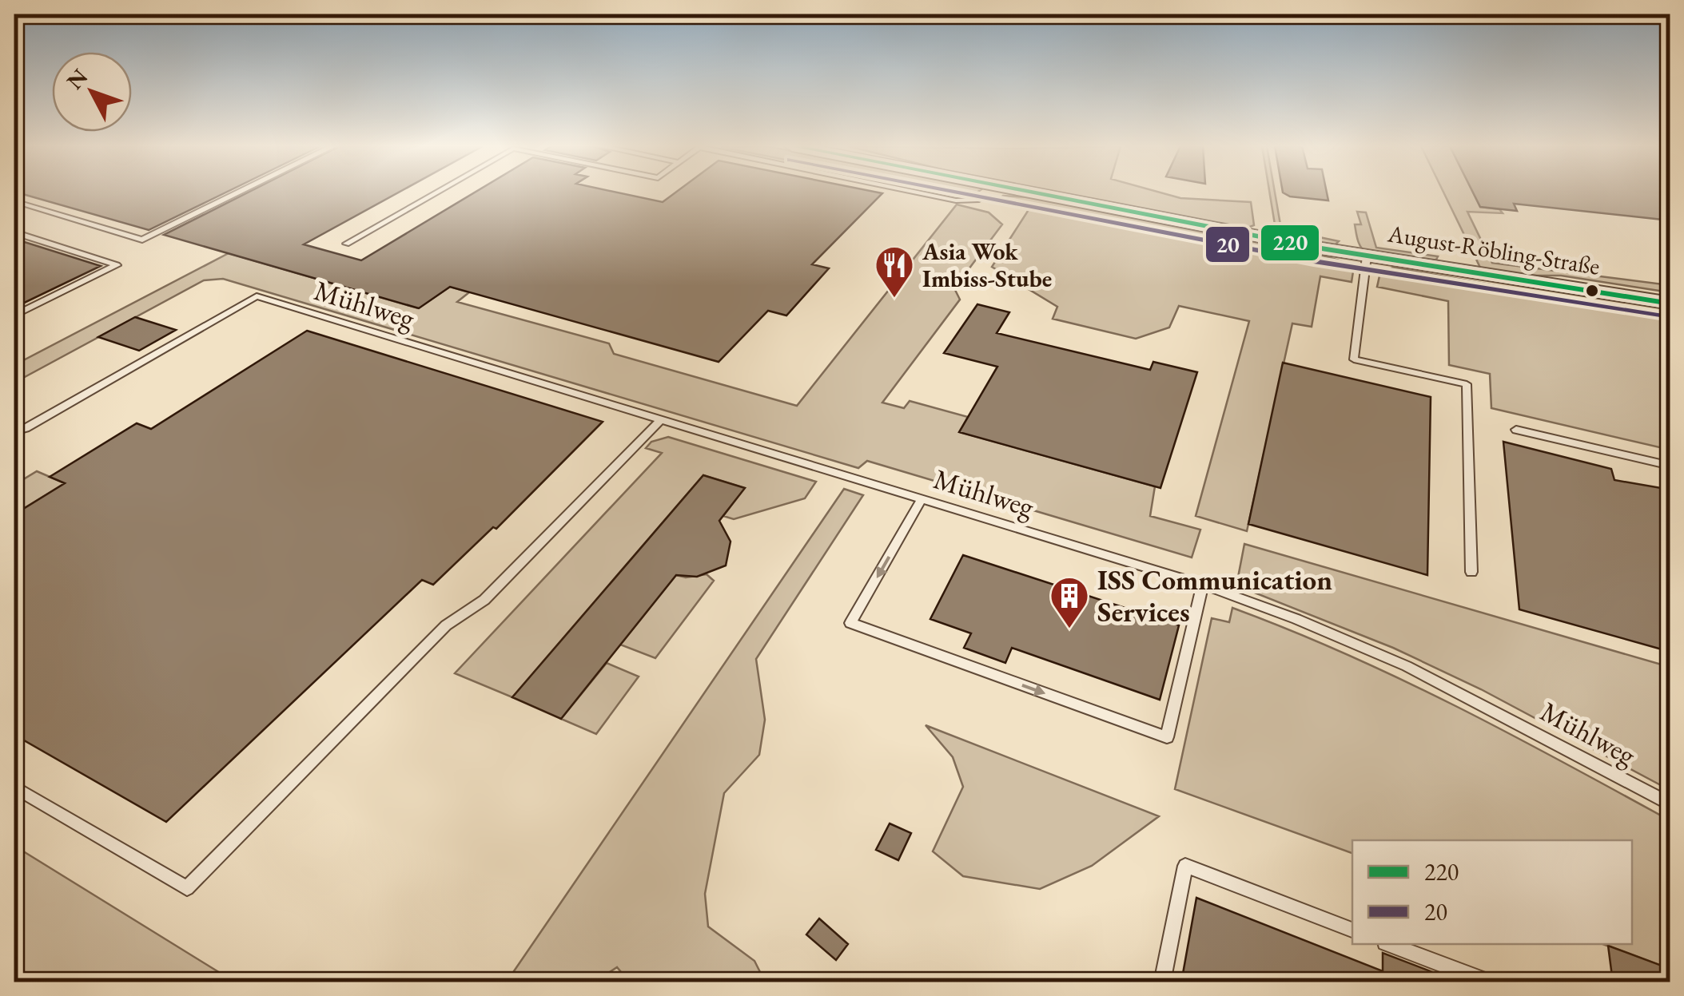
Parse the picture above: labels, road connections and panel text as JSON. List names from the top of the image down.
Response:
{
  "streets": {
    "street": ["August-Röbling-Straße"],
    "lane": ["Mühlweg"]
  },
  "places": {
    "restaurant": ["Asia Wok Imbiss-Stube"],
    "building": ["ISS Communication Services"]
  },
  "lines": ["transit line 220", "transit line 20"],
  "legend": ["220", "20"],
  "north": "top left"
}
